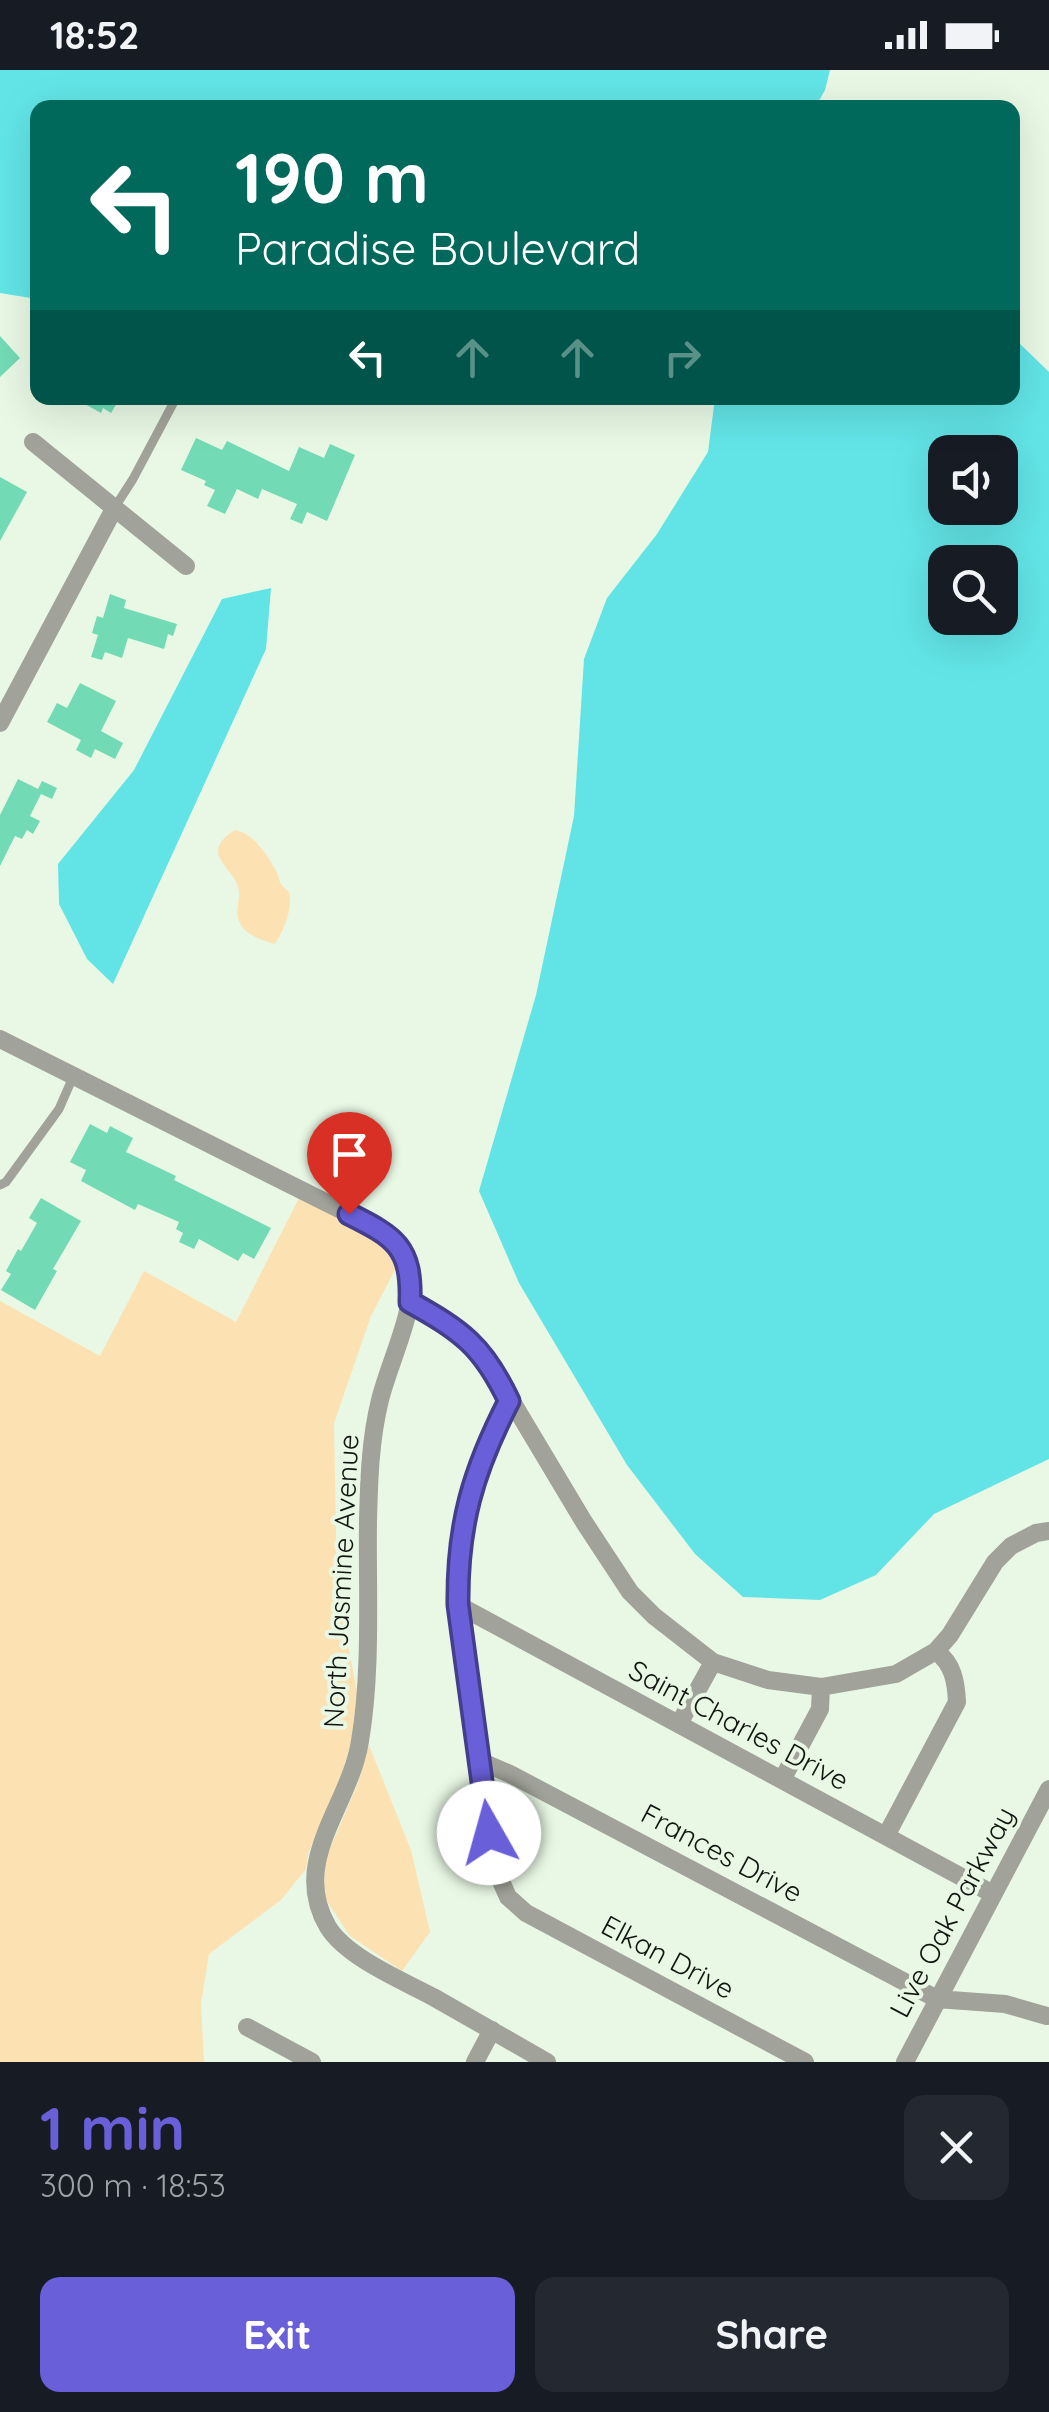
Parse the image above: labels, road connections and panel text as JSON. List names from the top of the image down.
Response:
{
  "streets": {
    "street": [
      "North Jasmine Avenue",
      "Saint Charles Drive",
      "Frances Drive",
      "Live Oak Parkway",
      "Elkan Drive"
    ]
  },
  "crossings": [
    ["Saint Charles Drive", "Live Oak Parkway"],
    ["Frances Drive", "Live Oak Parkway"],
    ["Frances Drive", "Elkan Drive"]
  ],
  "page": {
    "status": "18:52",
    "turn": ["190 m", "Paradise Boulevard"],
    "heading": ["1 min", "300 m · 18:53"],
    "buttons": ["Exit", "Share"]
  }
}
